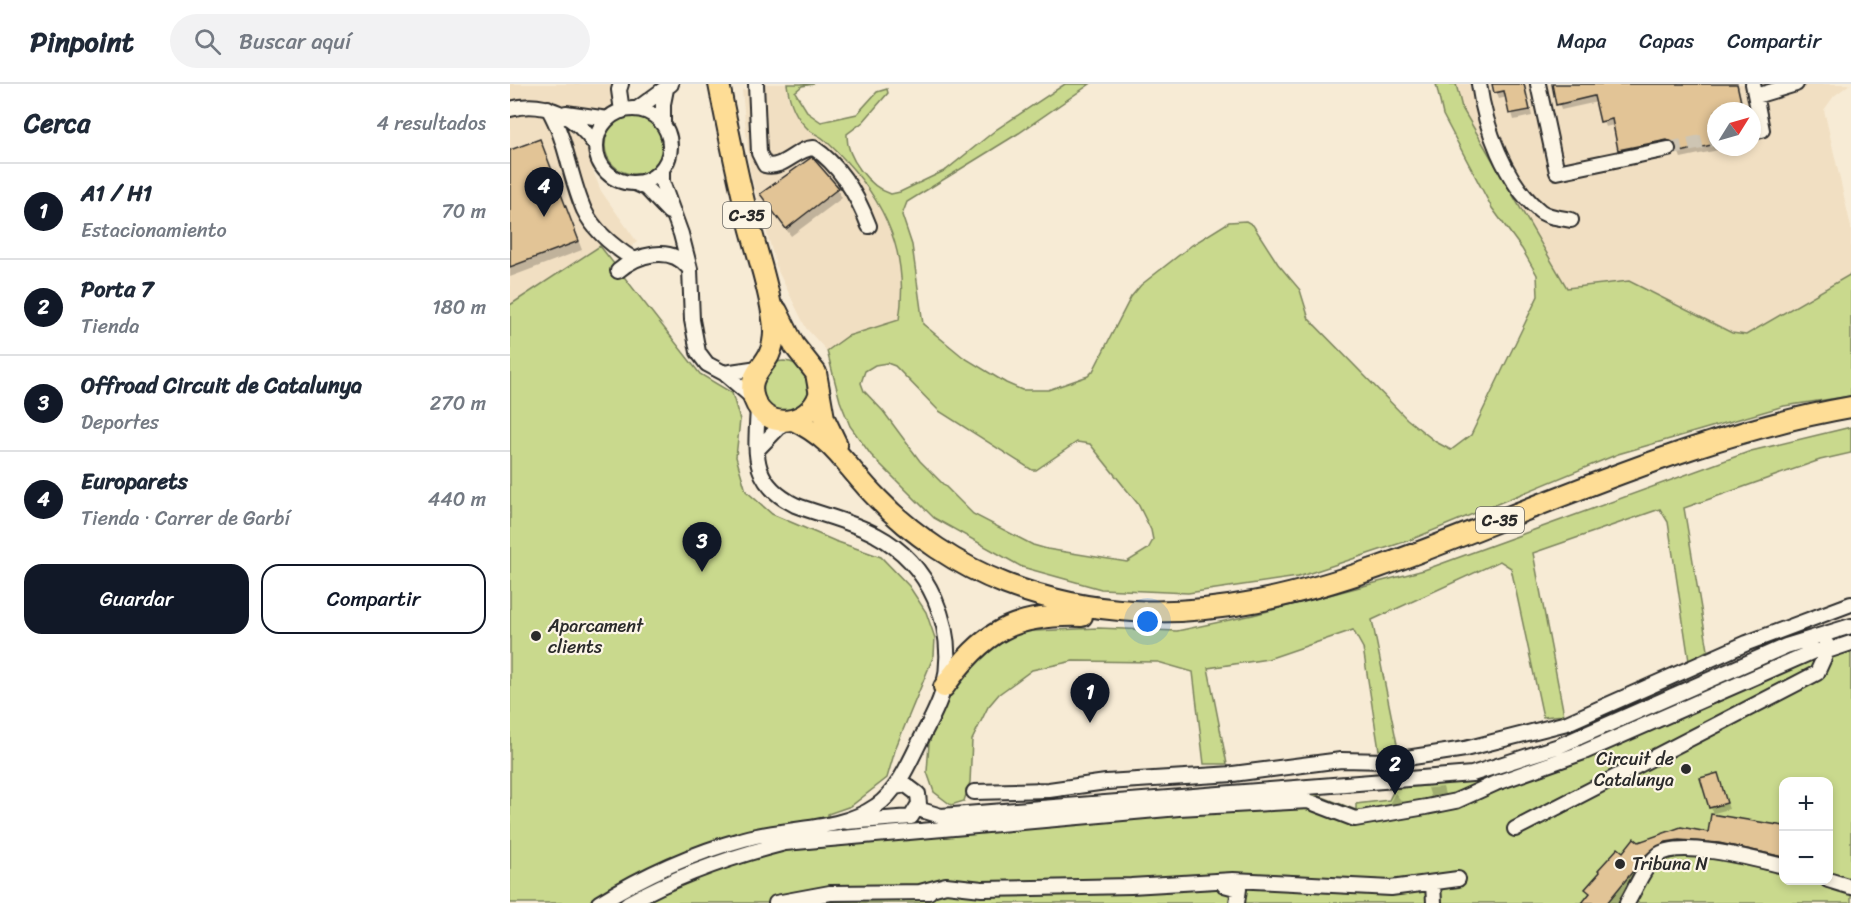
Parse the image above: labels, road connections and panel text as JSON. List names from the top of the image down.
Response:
{
  "streets": {
    "highway": ["C-35"]
  },
  "places": ["Aparcament clients", "Circuit de Catalunya", "Tribuna N"],
  "north": "top right",
  "page": {
    "header": "Pinpoint",
    "search": "Buscar aquí",
    "nav": ["Mapa", "Capas", "Compartir"],
    "heading": ["Cerca", "4 resultados"],
    "list": [
      {
        "mark": "1",
        "name": "A1 / H1",
        "note": "Estacionamiento",
        "value": "70 m"
      },
      {
        "mark": "2",
        "name": "Porta 7",
        "note": "Tienda",
        "value": "180 m"
      },
      {
        "mark": "3",
        "name": "Offroad Circuit de Catalunya",
        "note": "Deportes",
        "value": "270 m"
      },
      {
        "mark": "4",
        "name": "Europarets",
        "note": "Tienda · Carrer de Garbí",
        "value": "440 m"
      }
    ],
    "pins": [
      "4",
      "3",
      "1",
      "2"
    ],
    "buttons": ["Guardar", "Compartir"],
    "map_buttons": ["+", "−"]
  }
}
